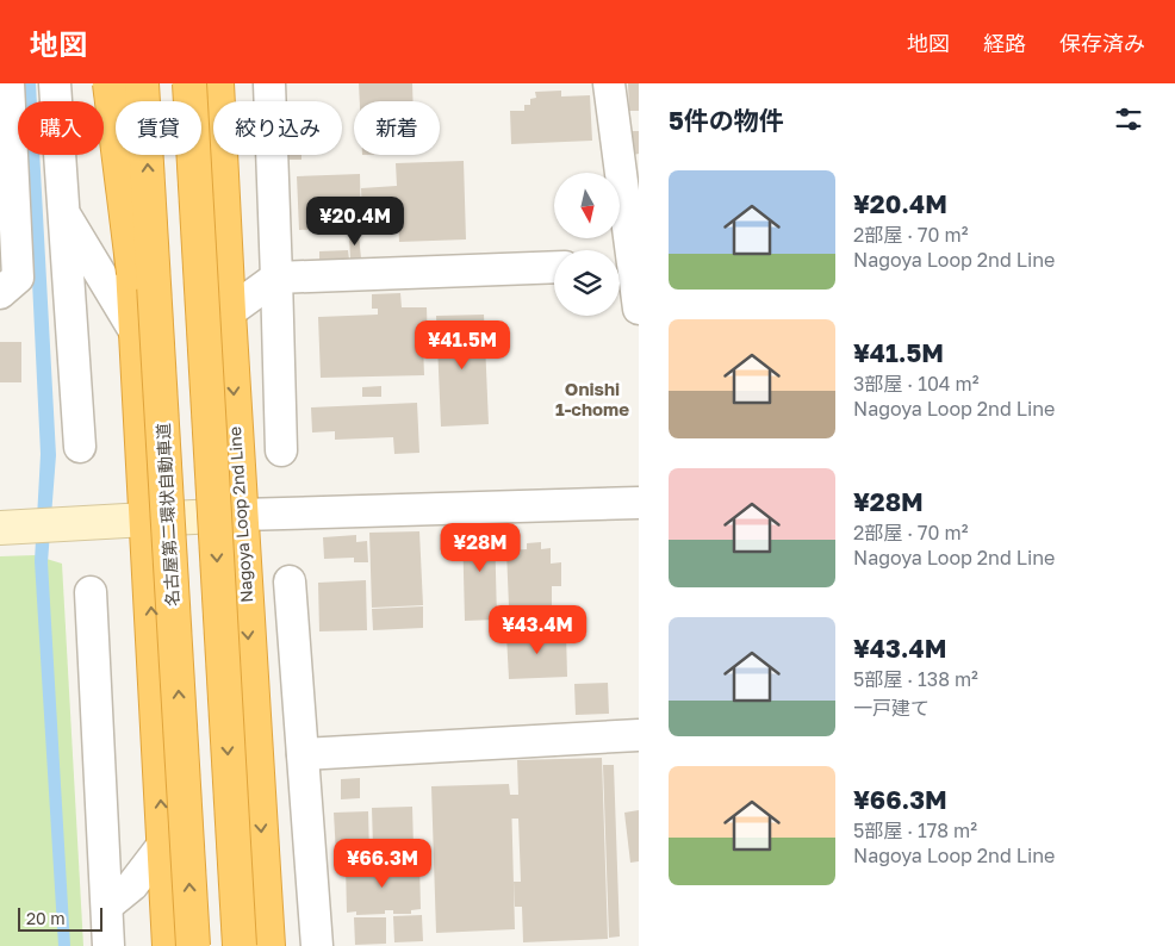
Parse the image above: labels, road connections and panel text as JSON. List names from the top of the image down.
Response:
{
  "streets": {
    "highway": ["名古屋第二環状自動車道", "Nagoya Loop 2nd Line"]
  },
  "districts": ["Onishi 1-chome"],
  "scale_bar": "20 m",
  "north": "bottom",
  "page": {
    "header": "地図",
    "nav": ["地図", "経路", "保存済み"],
    "heading": "5件の物件",
    "chip": [
      "購入",
      "賃貸",
      "絞り込み",
      "新着"
    ],
    "list": [
      {
        "name": "¥20.4M",
        "note": "2部屋 · 70 m² · Nagoya Loop 2nd Line"
      },
      {
        "name": "¥41.5M",
        "note": "3部屋 · 104 m² · Nagoya Loop 2nd Line"
      },
      {
        "name": "¥28M",
        "note": "2部屋 · 70 m² · Nagoya Loop 2nd Line"
      },
      {
        "name": "¥43.4M",
        "note": "5部屋 · 138 m² · 一戸建て"
      },
      {
        "name": "¥66.3M",
        "note": "5部屋 · 178 m² · Nagoya Loop 2nd Line"
      }
    ],
    "price": [
      "¥20.4M",
      "¥41.5M",
      "¥28M",
      "¥43.4M",
      "¥66.3M"
    ],
    "scale": "20 m"
  }
}
